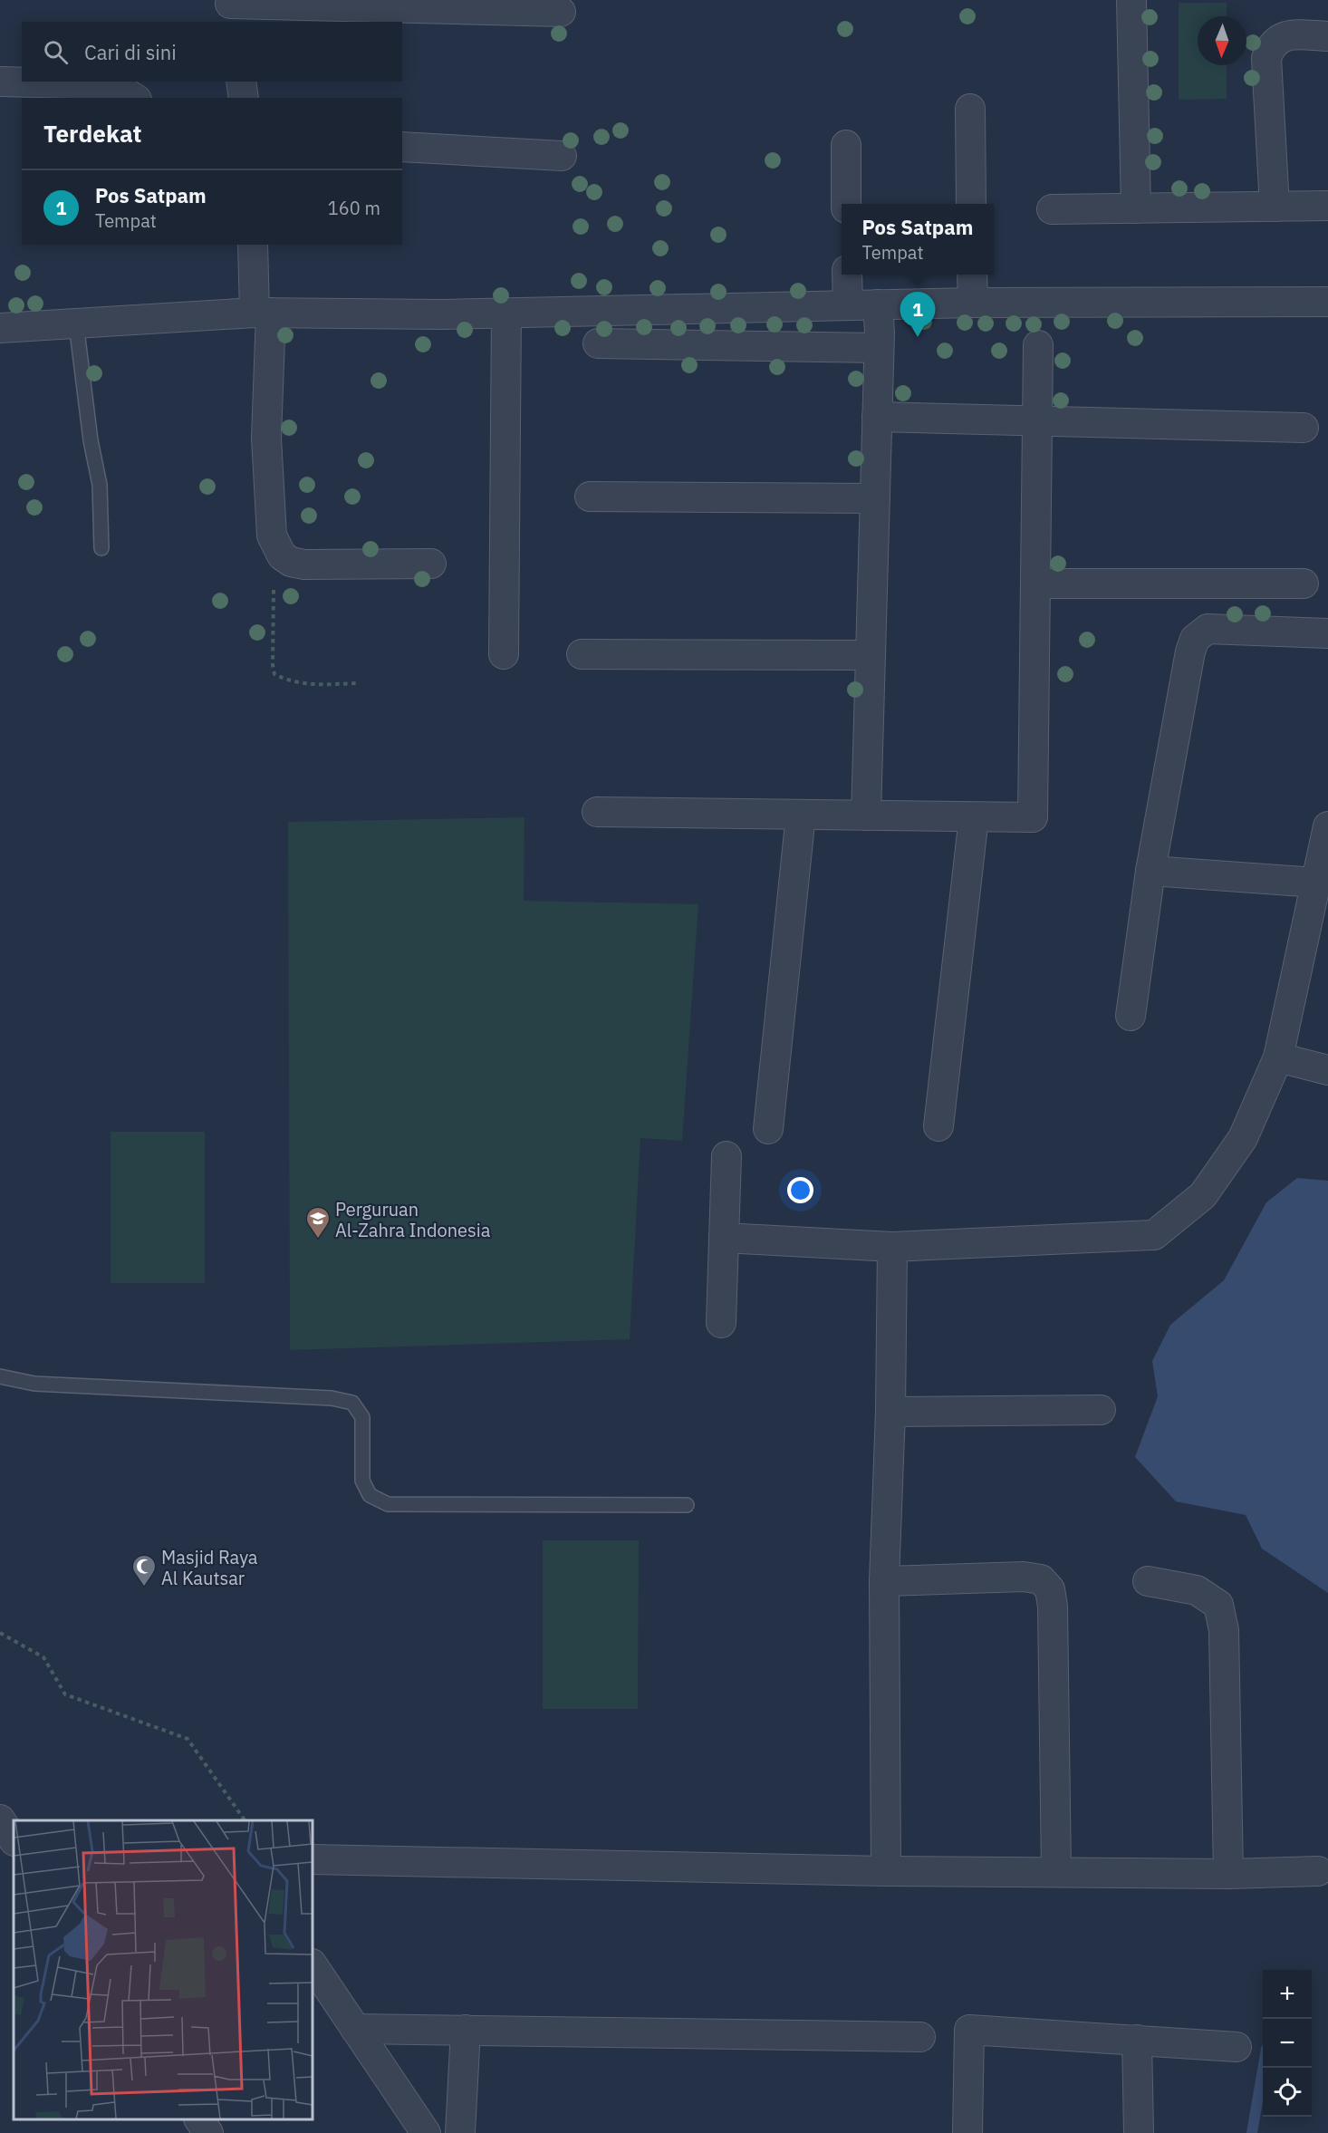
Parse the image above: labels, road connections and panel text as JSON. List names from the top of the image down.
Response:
{
  "places": {
    "school or university": ["Perguruan Al-Zahra Indonesia"],
    "mosque": ["Masjid Raya Al Kautsar"]
  },
  "north": "bottom",
  "page": {
    "search": "Cari di sini",
    "heading": "Terdekat",
    "list": [
      {
        "mark": "1",
        "name": "Pos Satpam",
        "note": "Tempat",
        "value": "160 m"
      }
    ],
    "popup": ["Pos Satpam", "Tempat"],
    "pins": "1",
    "map_buttons": ["+", "−"]
  }
}
